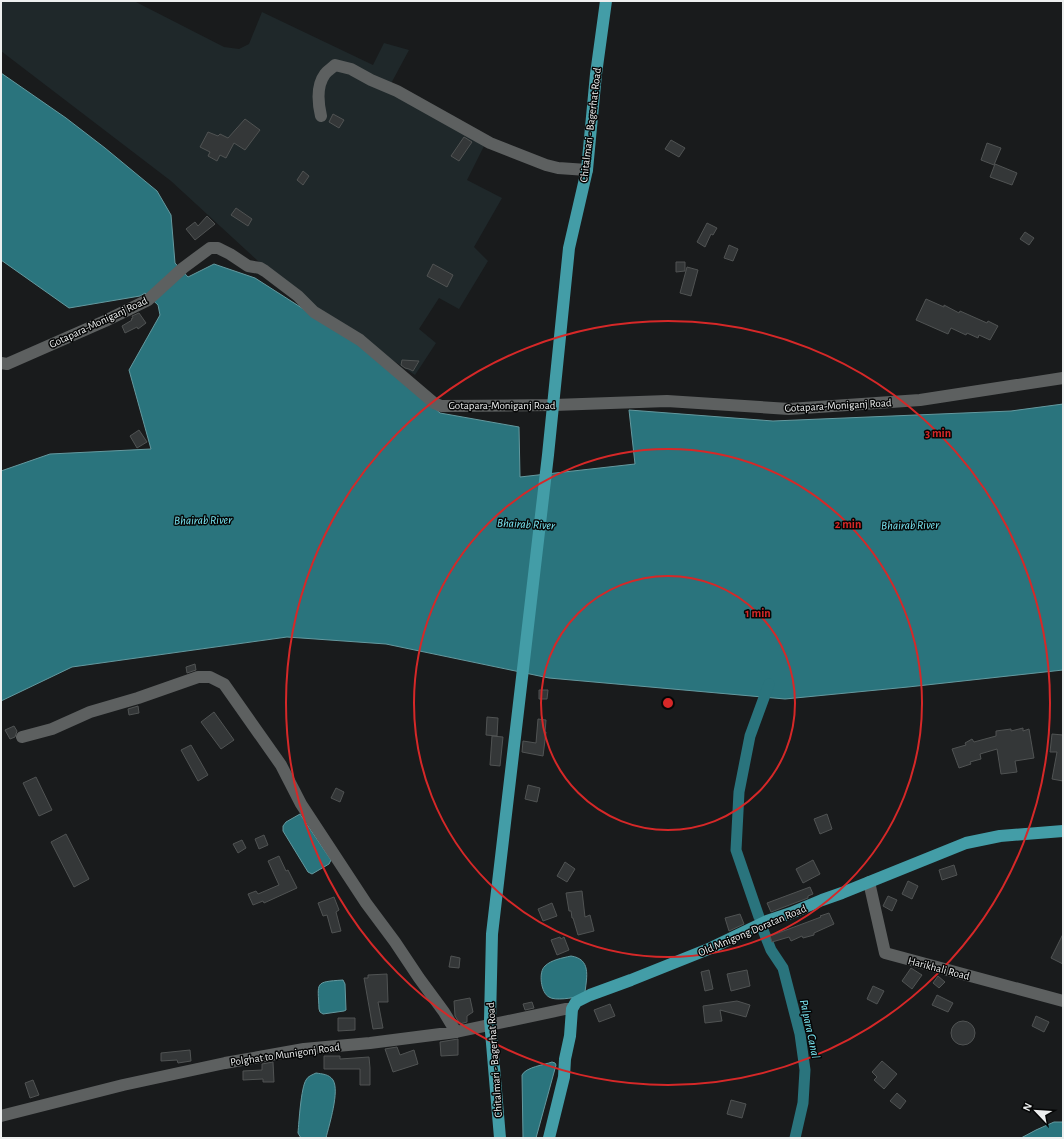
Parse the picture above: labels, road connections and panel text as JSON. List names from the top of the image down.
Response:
{
  "streets": {
    "main road": ["Chitalmari - Bagerhat Road", "Old Mnigong Doratan Road"],
    "street": ["Gotapara-Moniganj Road", "Harikhali Road", "Polghat to Munigonj Road"]
  },
  "crossings": [
    ["Old Mnigong Doratan Road", "Harikhali Road"],
    ["Old Mnigong Doratan Road", "Polghat to Munigonj Road"]
  ],
  "water": ["Bhairab River", "Palpara Canal"],
  "north": "top left",
  "rings": ["3 min", "2 min", "1 min"]
}
